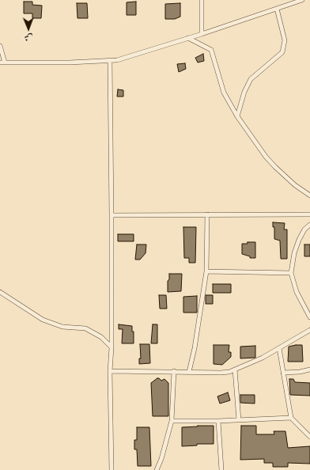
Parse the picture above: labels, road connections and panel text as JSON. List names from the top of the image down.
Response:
{
  "north": "bottom"
}
